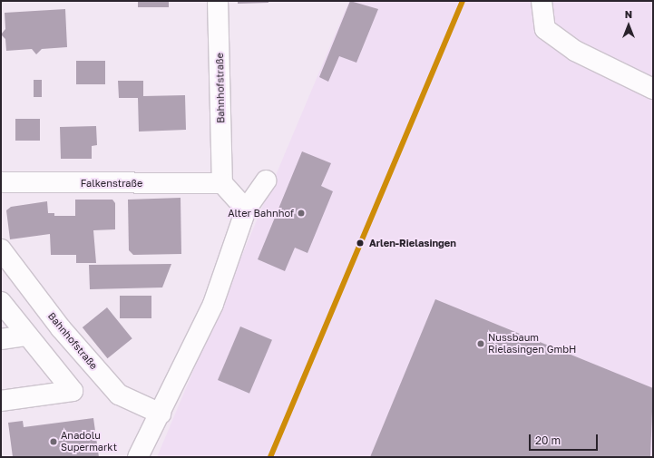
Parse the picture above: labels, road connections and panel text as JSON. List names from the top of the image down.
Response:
{
  "streets": {
    "street": ["Bahnhofstraße", "Falkenstraße"]
  },
  "crossings": [
    ["Bahnhofstraße", "Falkenstraße"]
  ],
  "places": [
    "Alter Bahnhof",
    "Arlen-Rielasingen",
    "Nussbaum Rielasingen GmbH",
    "Anadolu Supermarkt"
  ],
  "scale_bar": "20 m",
  "north": "top"
}
